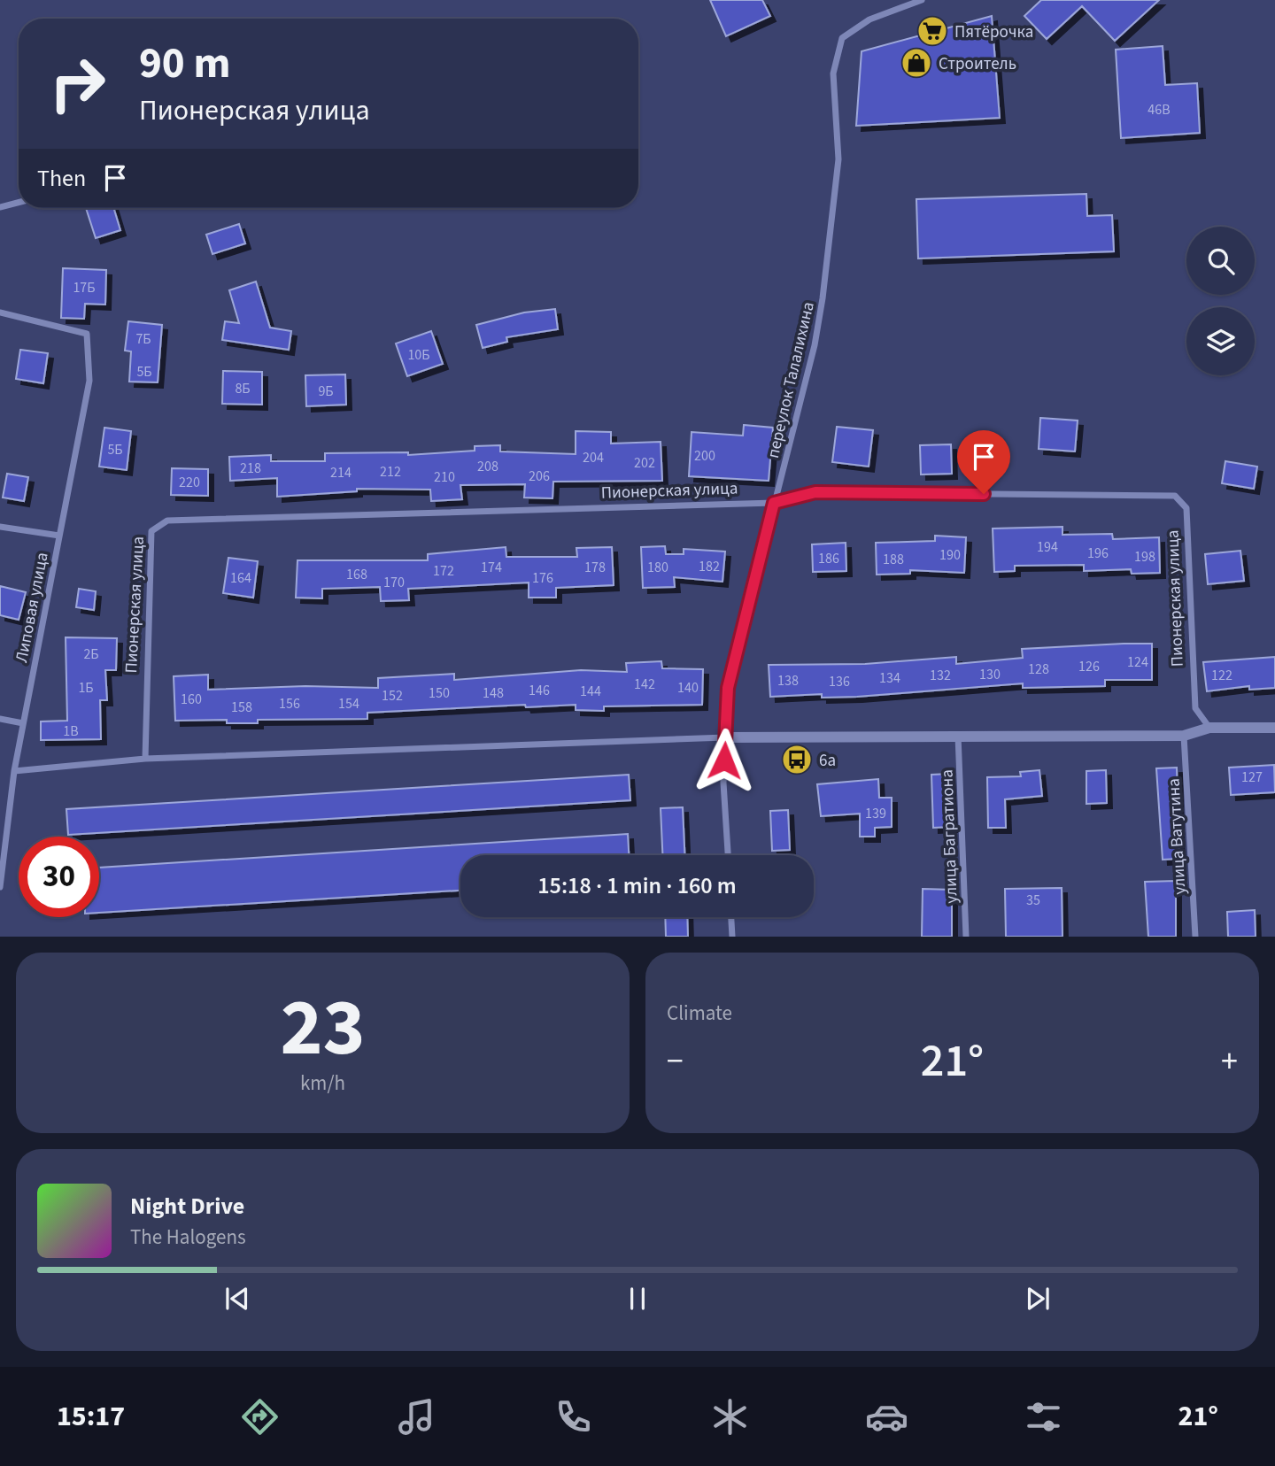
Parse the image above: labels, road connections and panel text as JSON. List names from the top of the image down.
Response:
{
  "streets": {
    "street": [
      "переулок Талалихина",
      "Пионерская улица",
      "Липовая улица",
      "улица Багратиона",
      "улица Ватутина"
    ]
  },
  "crossings": [
    ["переулок Талалихина", "Пионерская улица"]
  ],
  "places": {
    "supermarket": ["Пятёрочка"],
    "shop": ["Строитель"],
    "bus stop": ["6а"]
  },
  "house_numbers": [
    "46В",
    "17Б",
    "7Б",
    "10Б",
    "5Б",
    "8Б",
    "9Б",
    "5Б",
    "200",
    "204",
    "202",
    "208",
    "218",
    "212",
    "214",
    "206",
    "210",
    "220",
    "194",
    "196",
    "190",
    "198",
    "186",
    "188",
    "182",
    "174",
    "178",
    "180",
    "172",
    "168",
    "164",
    "176",
    "170",
    "2Б",
    "124",
    "126",
    "128",
    "130",
    "132",
    "122",
    "134",
    "138",
    "136",
    "142",
    "1Б",
    "140",
    "146",
    "144",
    "150",
    "148",
    "152",
    "160",
    "156",
    "154",
    "158",
    "1В",
    "127",
    "139",
    "35"
  ],
  "page": {
    "turn": ["90 m", "Пионерская улица"],
    "then": "Then",
    "limit": "30",
    "trip": "15:18 · 1 min · 160 m",
    "tile": [
      ["23", "km/h"],
      "Climate"
    ],
    "heat": ["−", "21°", "+"],
    "song": ["Night Drive", "The Halogens"],
    "tabs": ["15:17", "21°"]
  }
}
